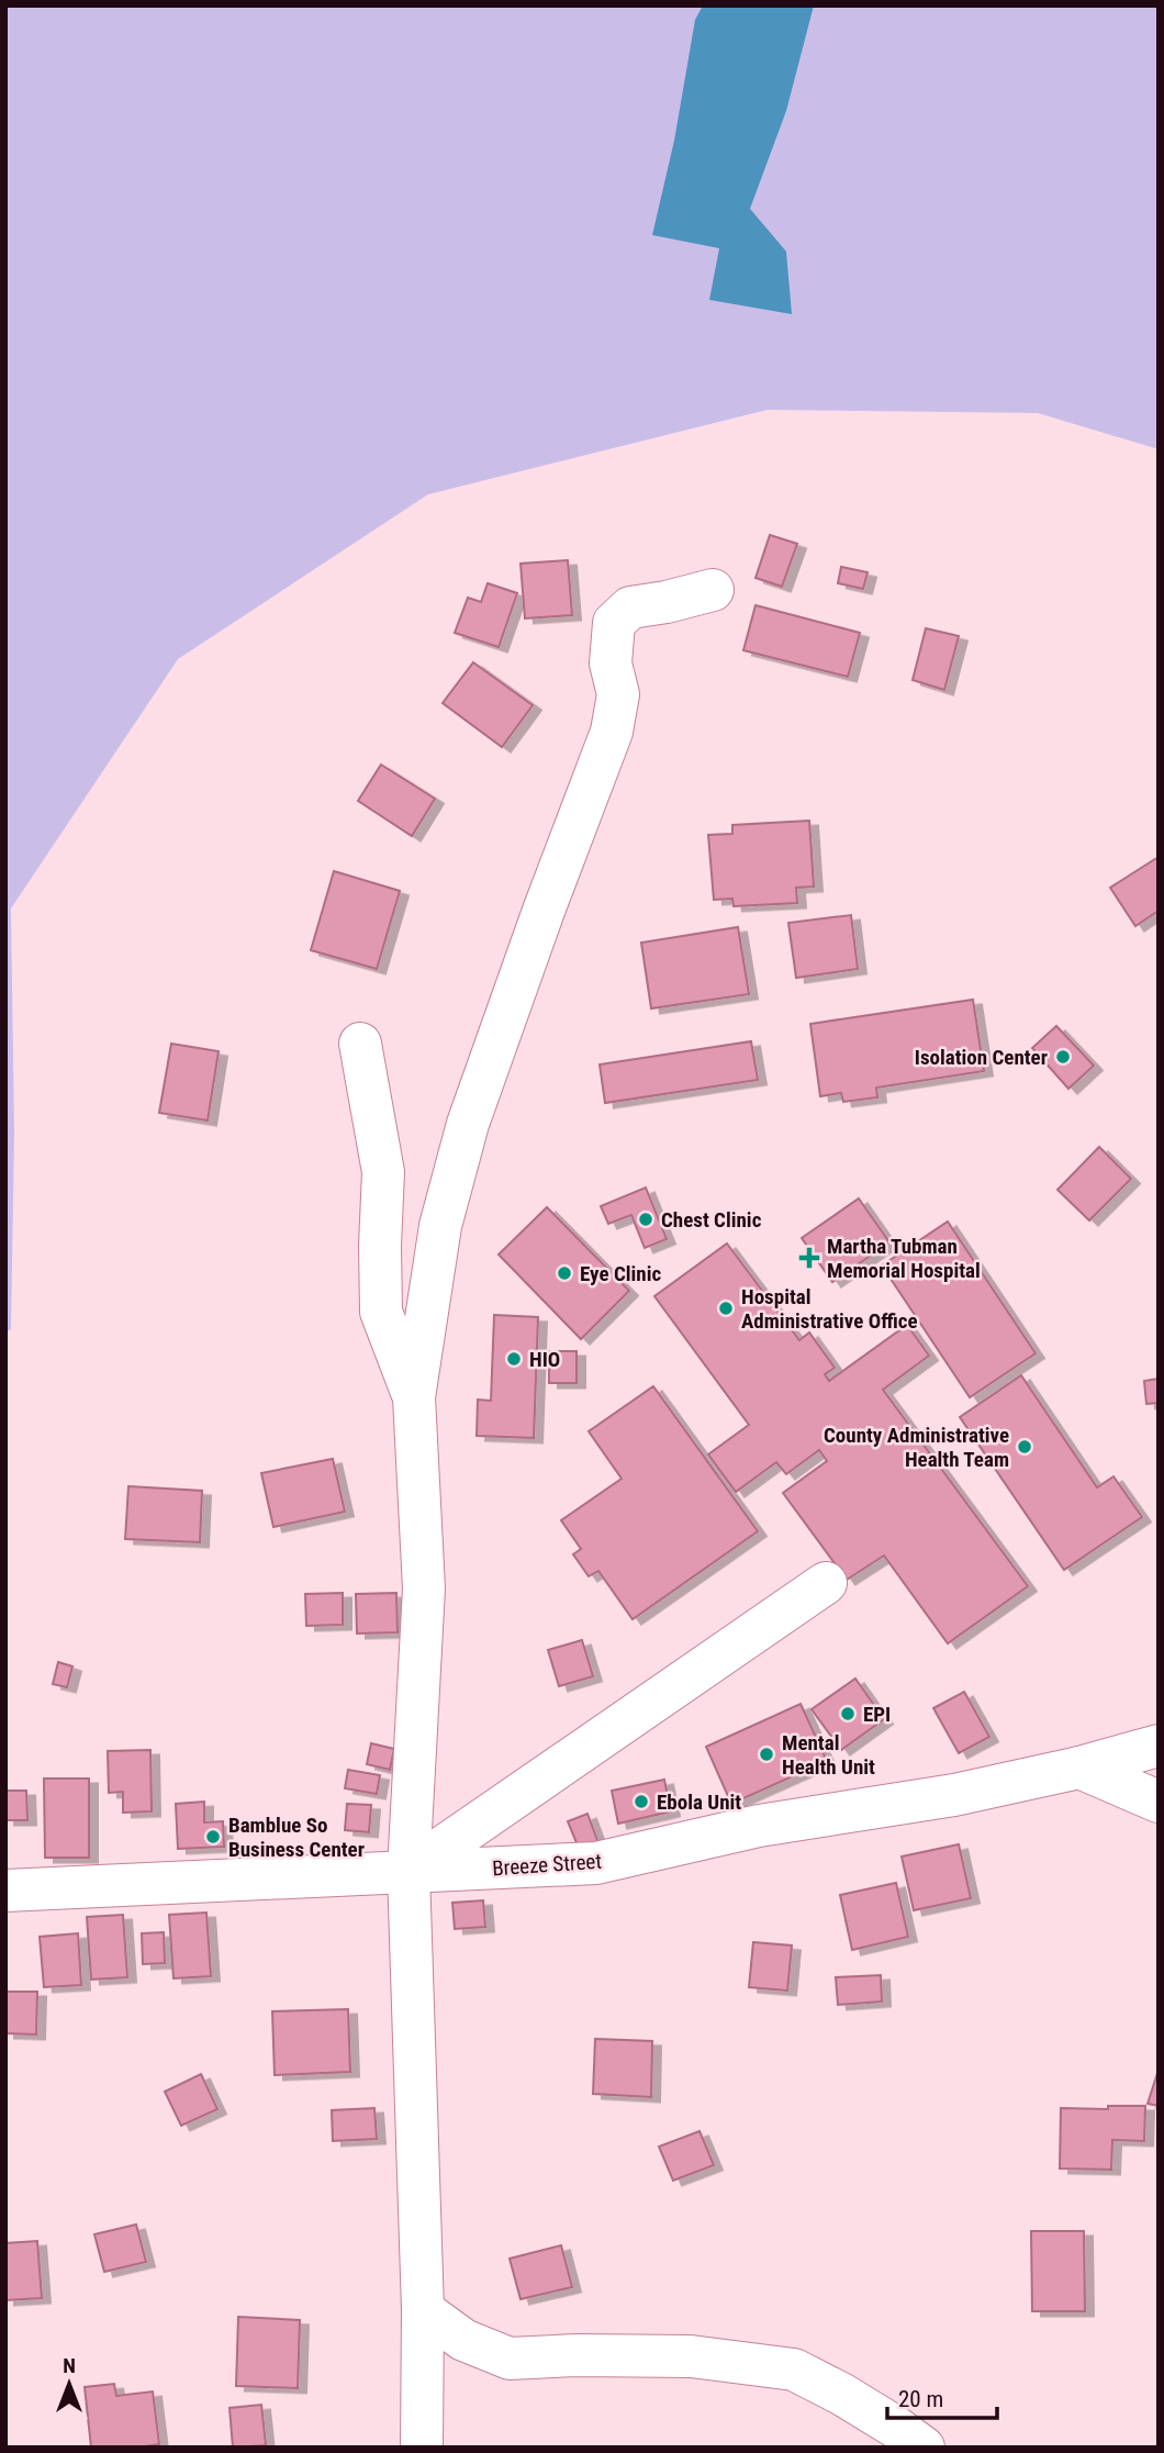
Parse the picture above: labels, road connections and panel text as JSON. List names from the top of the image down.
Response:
{
  "streets": {
    "street": ["Breeze Street"]
  },
  "places": {
    "other": [
      "Isolation Center",
      "Chest Clinic",
      "Eye Clinic",
      "Hospital Administrative Office",
      "HIO",
      "County Administrative Health Team",
      "EPI",
      "Mental Health Unit",
      "Ebola Unit",
      "Bamblue So Business Center"
    ],
    "health": ["Martha Tubman Memorial Hospital"]
  },
  "scale_bar": "20 m",
  "north": "top"
}
